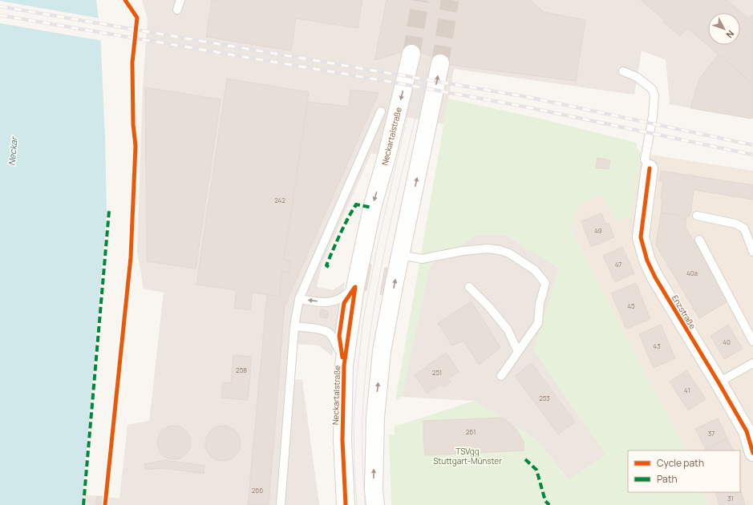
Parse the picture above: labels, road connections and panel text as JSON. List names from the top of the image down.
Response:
{
  "streets": {
    "main road": ["Neckartalstraße"],
    "street": ["Enzstraße"]
  },
  "water": ["Neckar"],
  "parks": ["TSVgg Stuttgart-Münster"],
  "house_numbers": [
    "242",
    "49",
    "47",
    "40a",
    "45",
    "40",
    "43",
    "258",
    "251",
    "41",
    "253",
    "261",
    "37",
    "266",
    "31"
  ],
  "legend": ["Cycle path", "Path"],
  "north": "bottom right"
}
